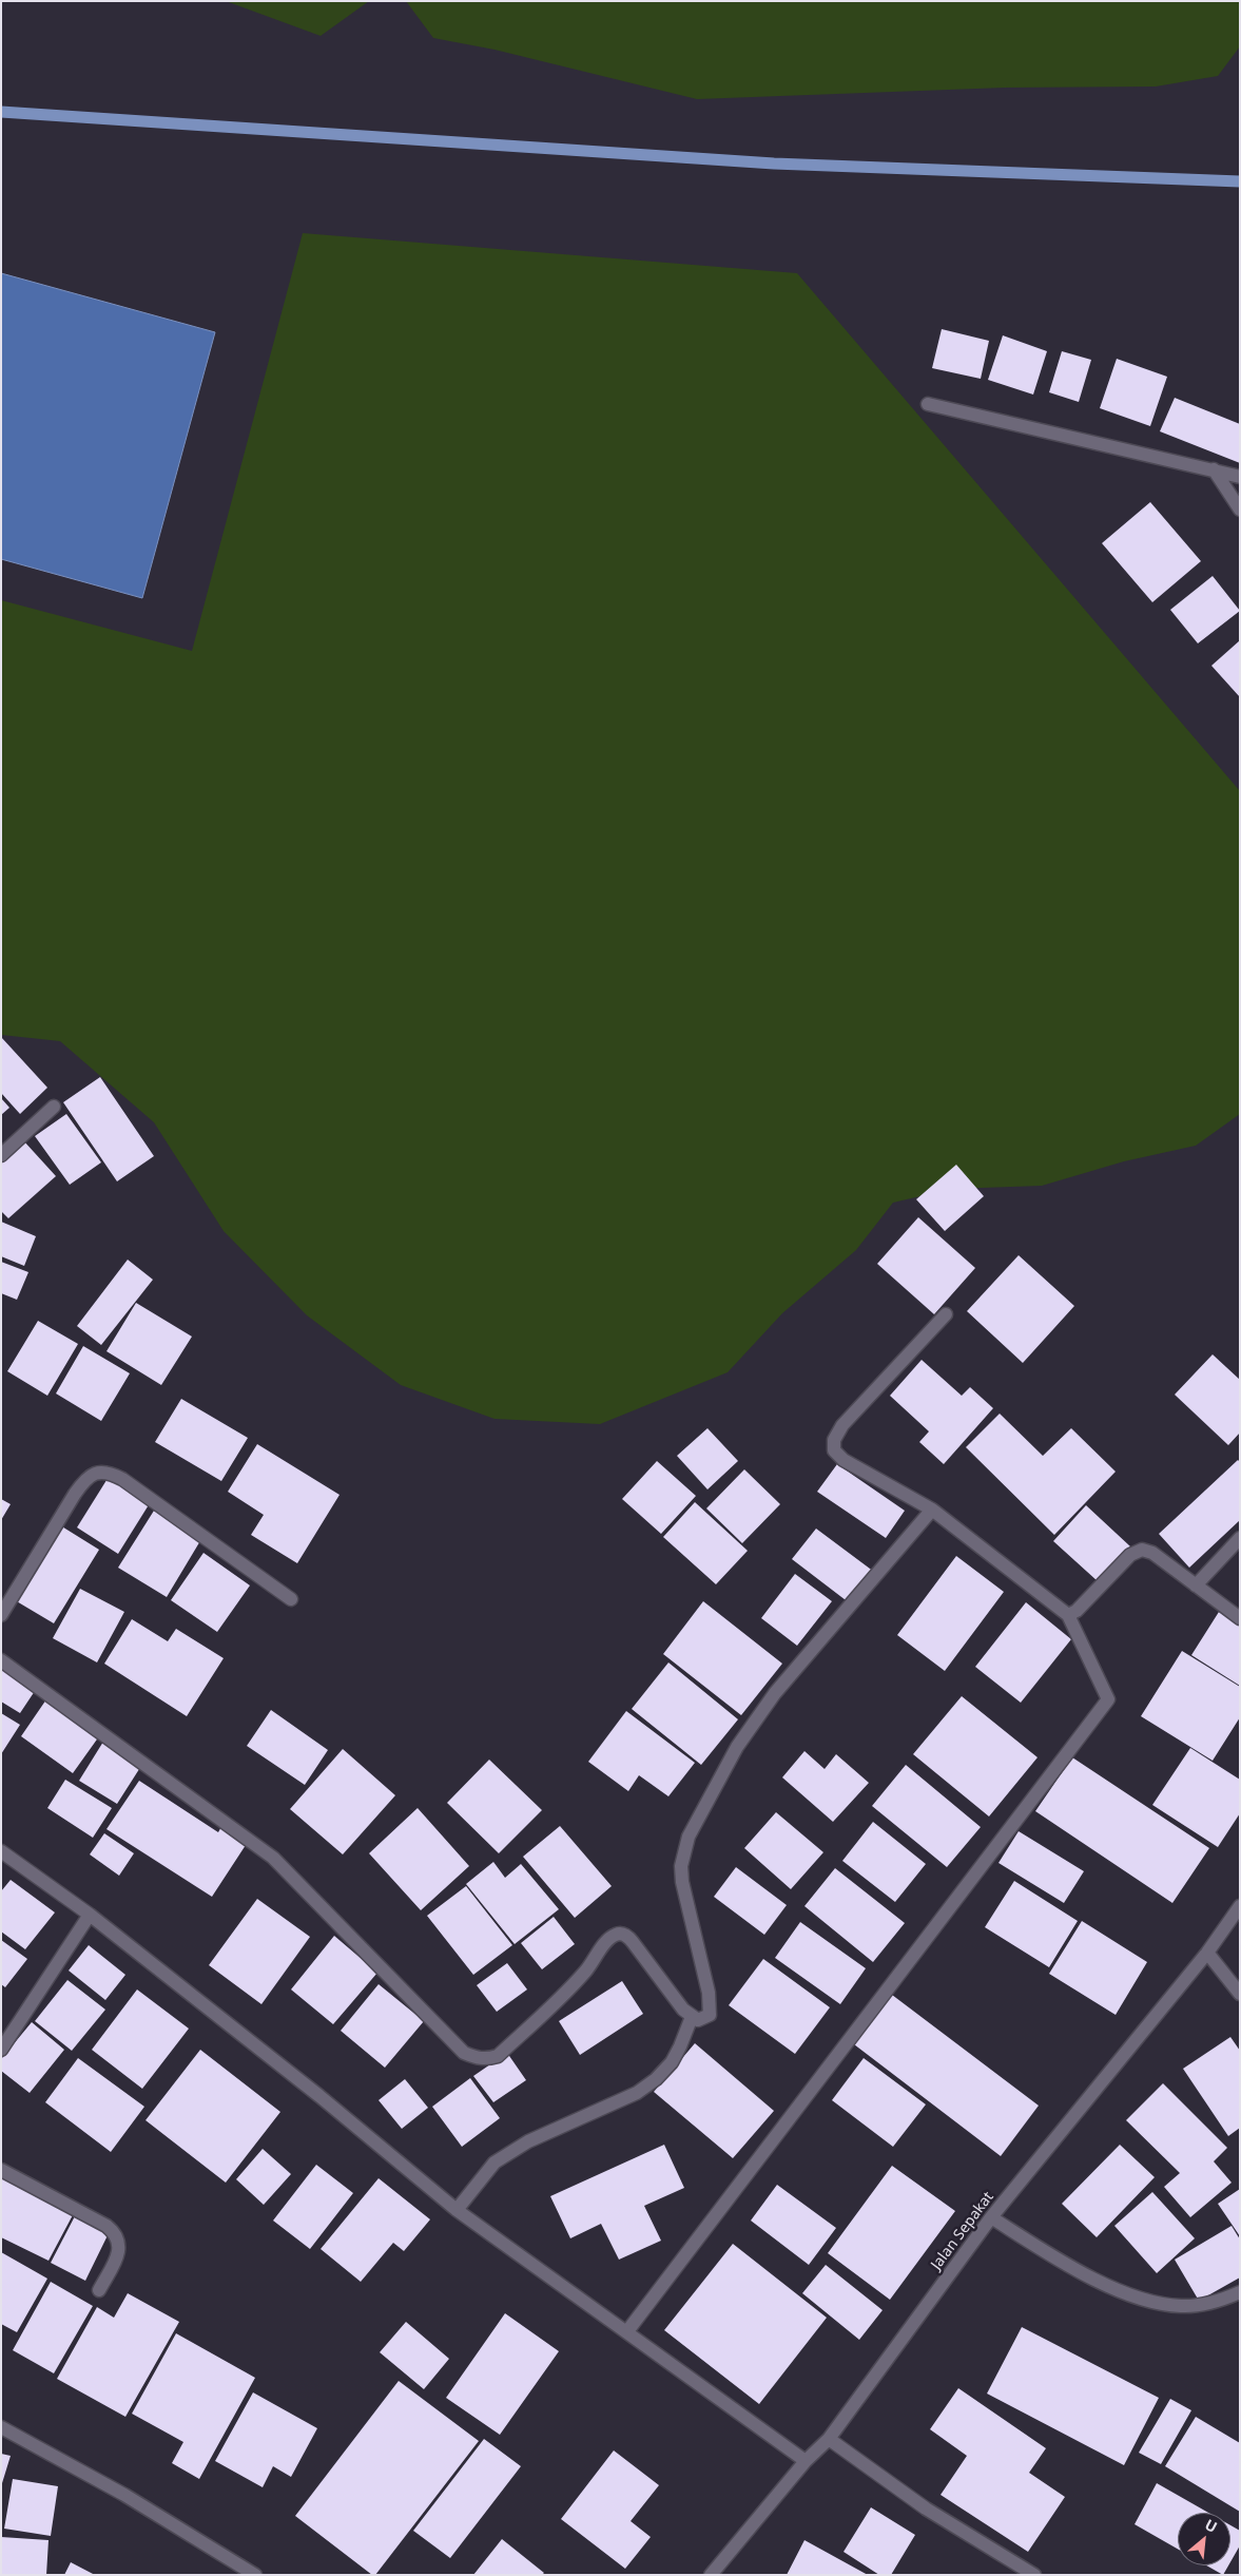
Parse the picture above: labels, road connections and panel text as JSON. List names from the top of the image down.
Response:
{
  "streets": {
    "street": ["Jalan Sepakat"]
  },
  "north": "top right"
}
